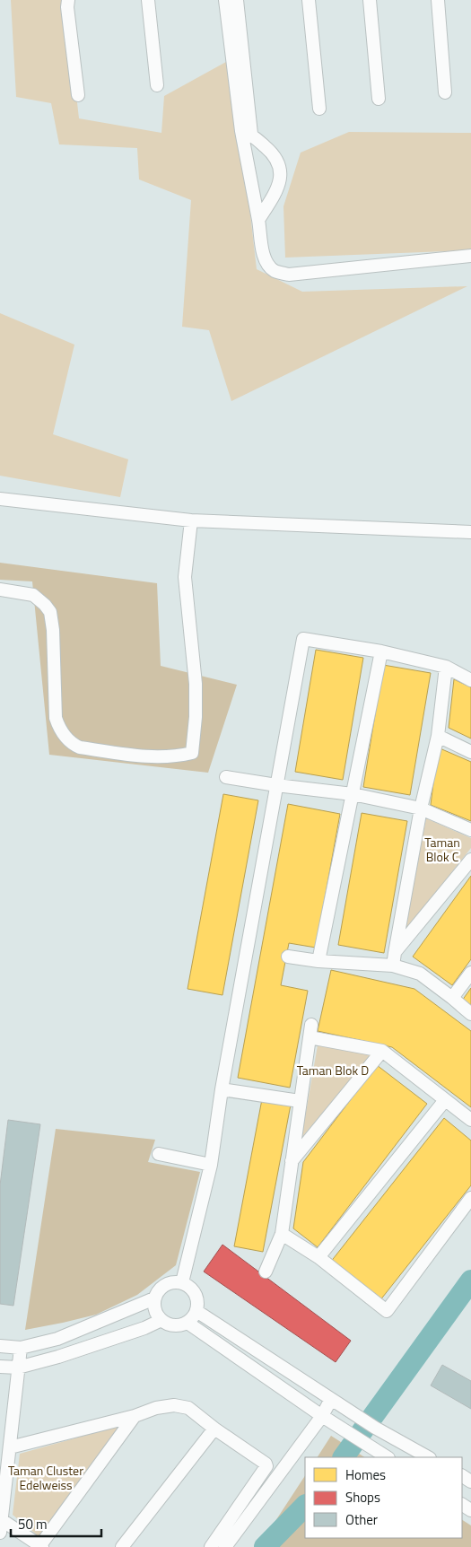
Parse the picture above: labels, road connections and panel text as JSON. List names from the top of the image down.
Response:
{
  "parks": ["Taman Blok C", "Taman Blok D", "Taman Cluster Edelweiss"],
  "legend": ["Homes", "Shops", "Other"],
  "scale_bar": "50 m"
}
